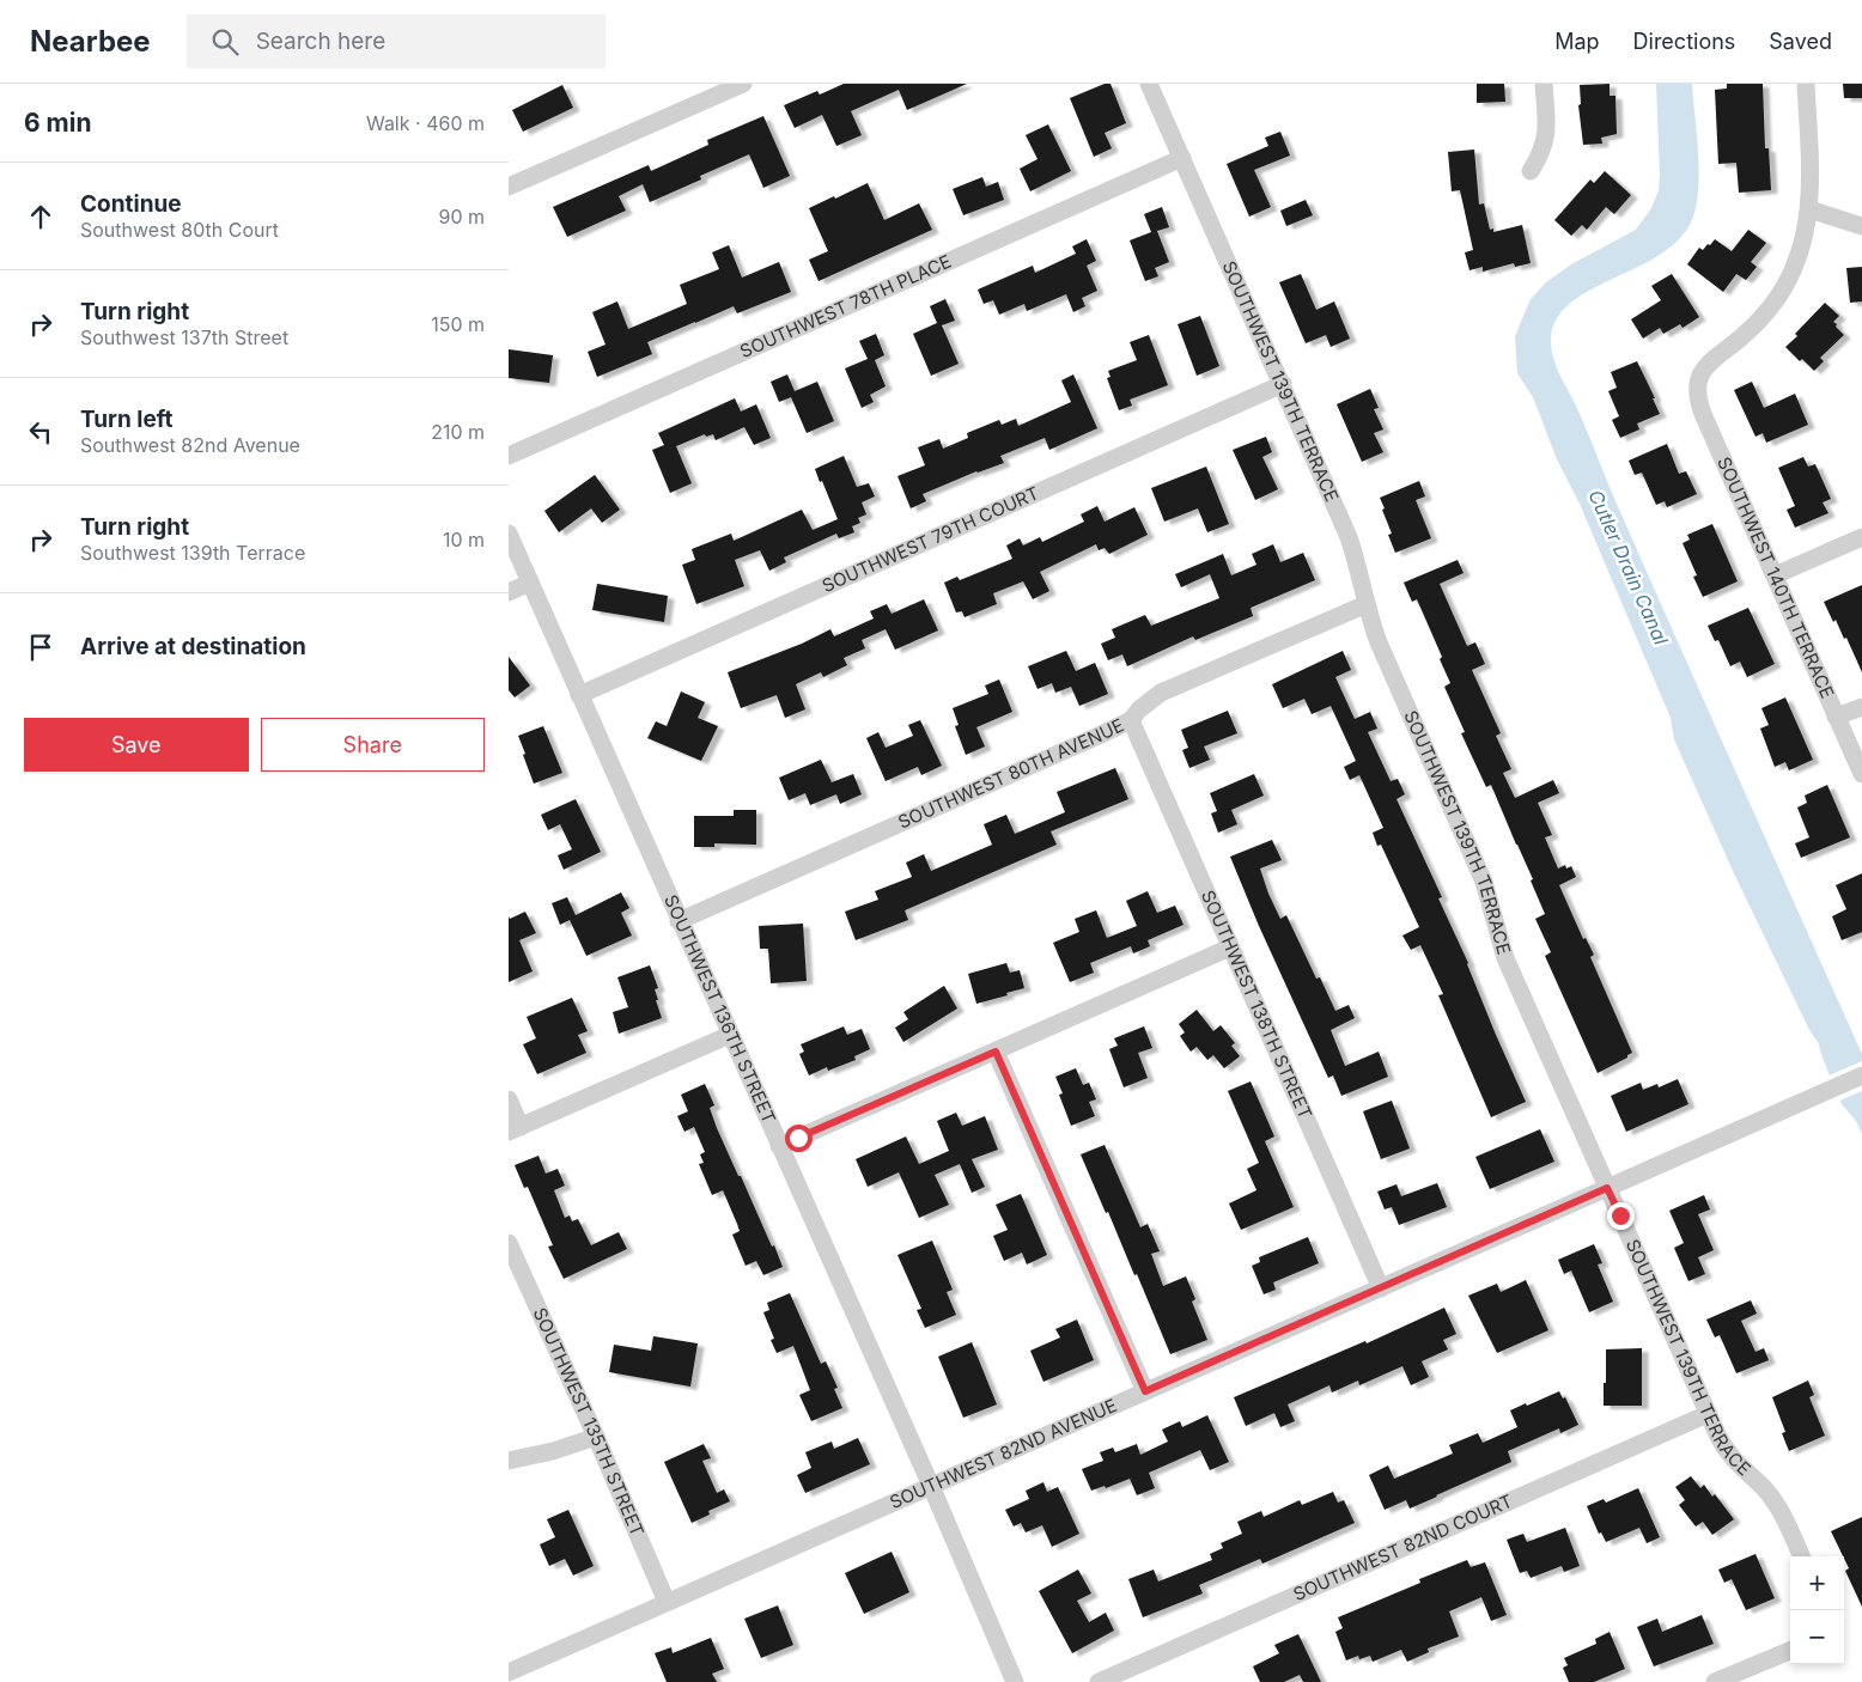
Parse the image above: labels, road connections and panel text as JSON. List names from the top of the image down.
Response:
{
  "streets": {
    "street": [
      "SOUTHWEST 78TH PLACE",
      "SOUTHWEST 139TH TERRACE",
      "SOUTHWEST 79TH COURT",
      "SOUTHWEST 140TH TERRACE",
      "SOUTHWEST 80TH AVENUE",
      "SOUTHWEST 138TH STREET",
      "SOUTHWEST 136TH STREET",
      "SOUTHWEST 135TH STREET",
      "SOUTHWEST 82ND AVENUE",
      "SOUTHWEST 82ND COURT"
    ]
  },
  "crossings": [
    ["SOUTHWEST 78TH PLACE", "SOUTHWEST 139TH TERRACE"],
    ["SOUTHWEST 139TH TERRACE", "SOUTHWEST 79TH COURT"],
    ["SOUTHWEST 139TH TERRACE", "SOUTHWEST 80TH AVENUE"],
    ["SOUTHWEST 139TH TERRACE", "SOUTHWEST 82ND AVENUE"],
    ["SOUTHWEST 139TH TERRACE", "SOUTHWEST 82ND COURT"],
    ["SOUTHWEST 79TH COURT", "SOUTHWEST 136TH STREET"],
    ["SOUTHWEST 80TH AVENUE", "SOUTHWEST 138TH STREET"],
    ["SOUTHWEST 80TH AVENUE", "SOUTHWEST 136TH STREET"],
    ["SOUTHWEST 138TH STREET", "SOUTHWEST 82ND AVENUE"],
    ["SOUTHWEST 136TH STREET", "SOUTHWEST 82ND AVENUE"],
    ["SOUTHWEST 135TH STREET", "SOUTHWEST 82ND AVENUE"]
  ],
  "water": ["Cutler Drain Canal"],
  "page": {
    "header": "Nearbee",
    "search": "Search here",
    "nav": ["Map", "Directions", "Saved"],
    "heading": ["6 min", "Walk · 460 m"],
    "list": [
      ["Continue", "Southwest 80th Court", "90 m"],
      ["Turn right", "Southwest 137th Street", "150 m"],
      ["Turn left", "Southwest 82nd Avenue", "210 m"],
      ["Turn right", "Southwest 139th Terrace", "10 m"],
      "Arrive at destination"
    ],
    "buttons": ["Save", "Share"],
    "map_buttons": ["+", "−"]
  }
}
